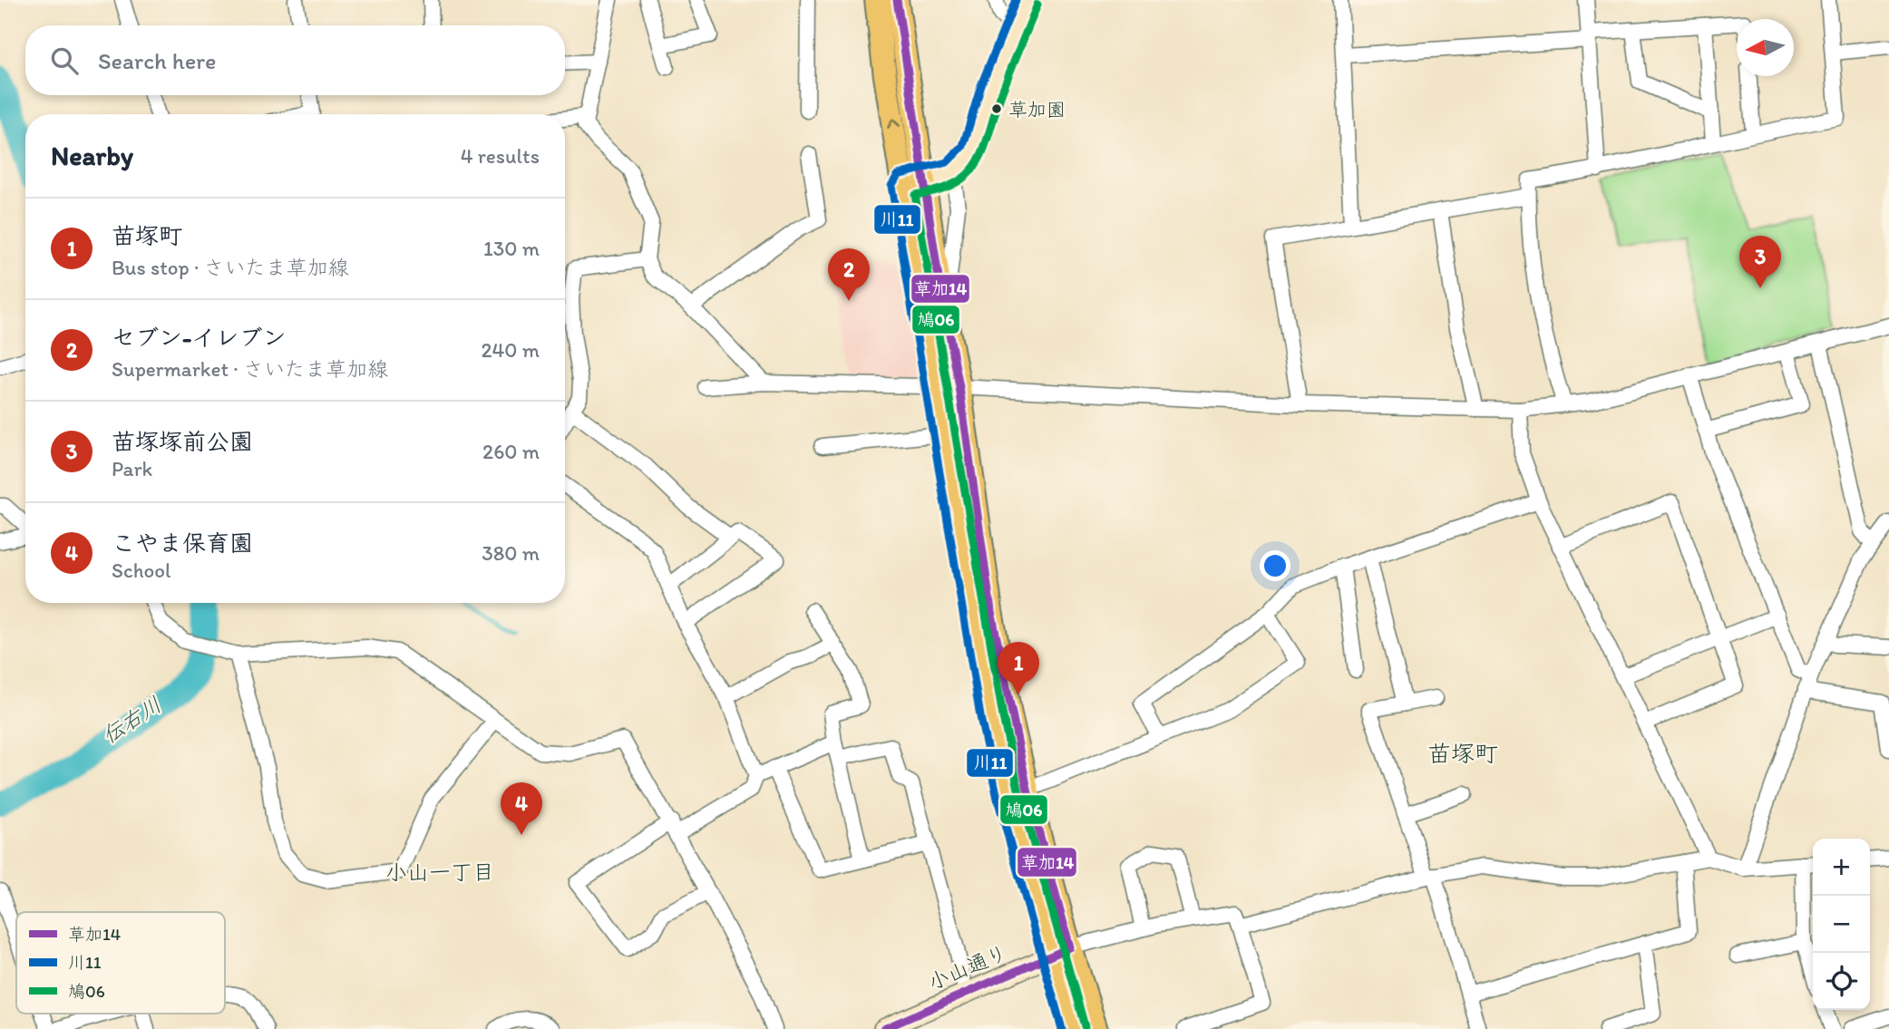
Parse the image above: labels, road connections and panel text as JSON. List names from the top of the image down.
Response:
{
  "streets": {
    "street": ["小山通り"]
  },
  "districts": ["苗塚町", "小山一丁目"],
  "water": ["伝右川"],
  "places": ["草加園"],
  "lines": ["transit line 草加14", "transit line 川11", "transit line 鳩06"],
  "legend": ["草加14", "川11", "鳩06"],
  "north": "left",
  "page": {
    "search": "Search here",
    "heading": ["Nearby", "4 results"],
    "list": [
      {
        "mark": "1",
        "name": "苗塚町",
        "note": "Bus stop · さいたま草加線",
        "value": "130 m"
      },
      {
        "mark": "2",
        "name": "セブン-イレブン",
        "note": "Supermarket · さいたま草加線",
        "value": "240 m"
      },
      {
        "mark": "3",
        "name": "苗塚塚前公園",
        "note": "Park",
        "value": "260 m"
      },
      {
        "mark": "4",
        "name": "こやま保育園",
        "note": "School",
        "value": "380 m"
      }
    ],
    "pins": [
      "3",
      "2",
      "1",
      "4"
    ],
    "map_buttons": ["+", "−"]
  }
}
